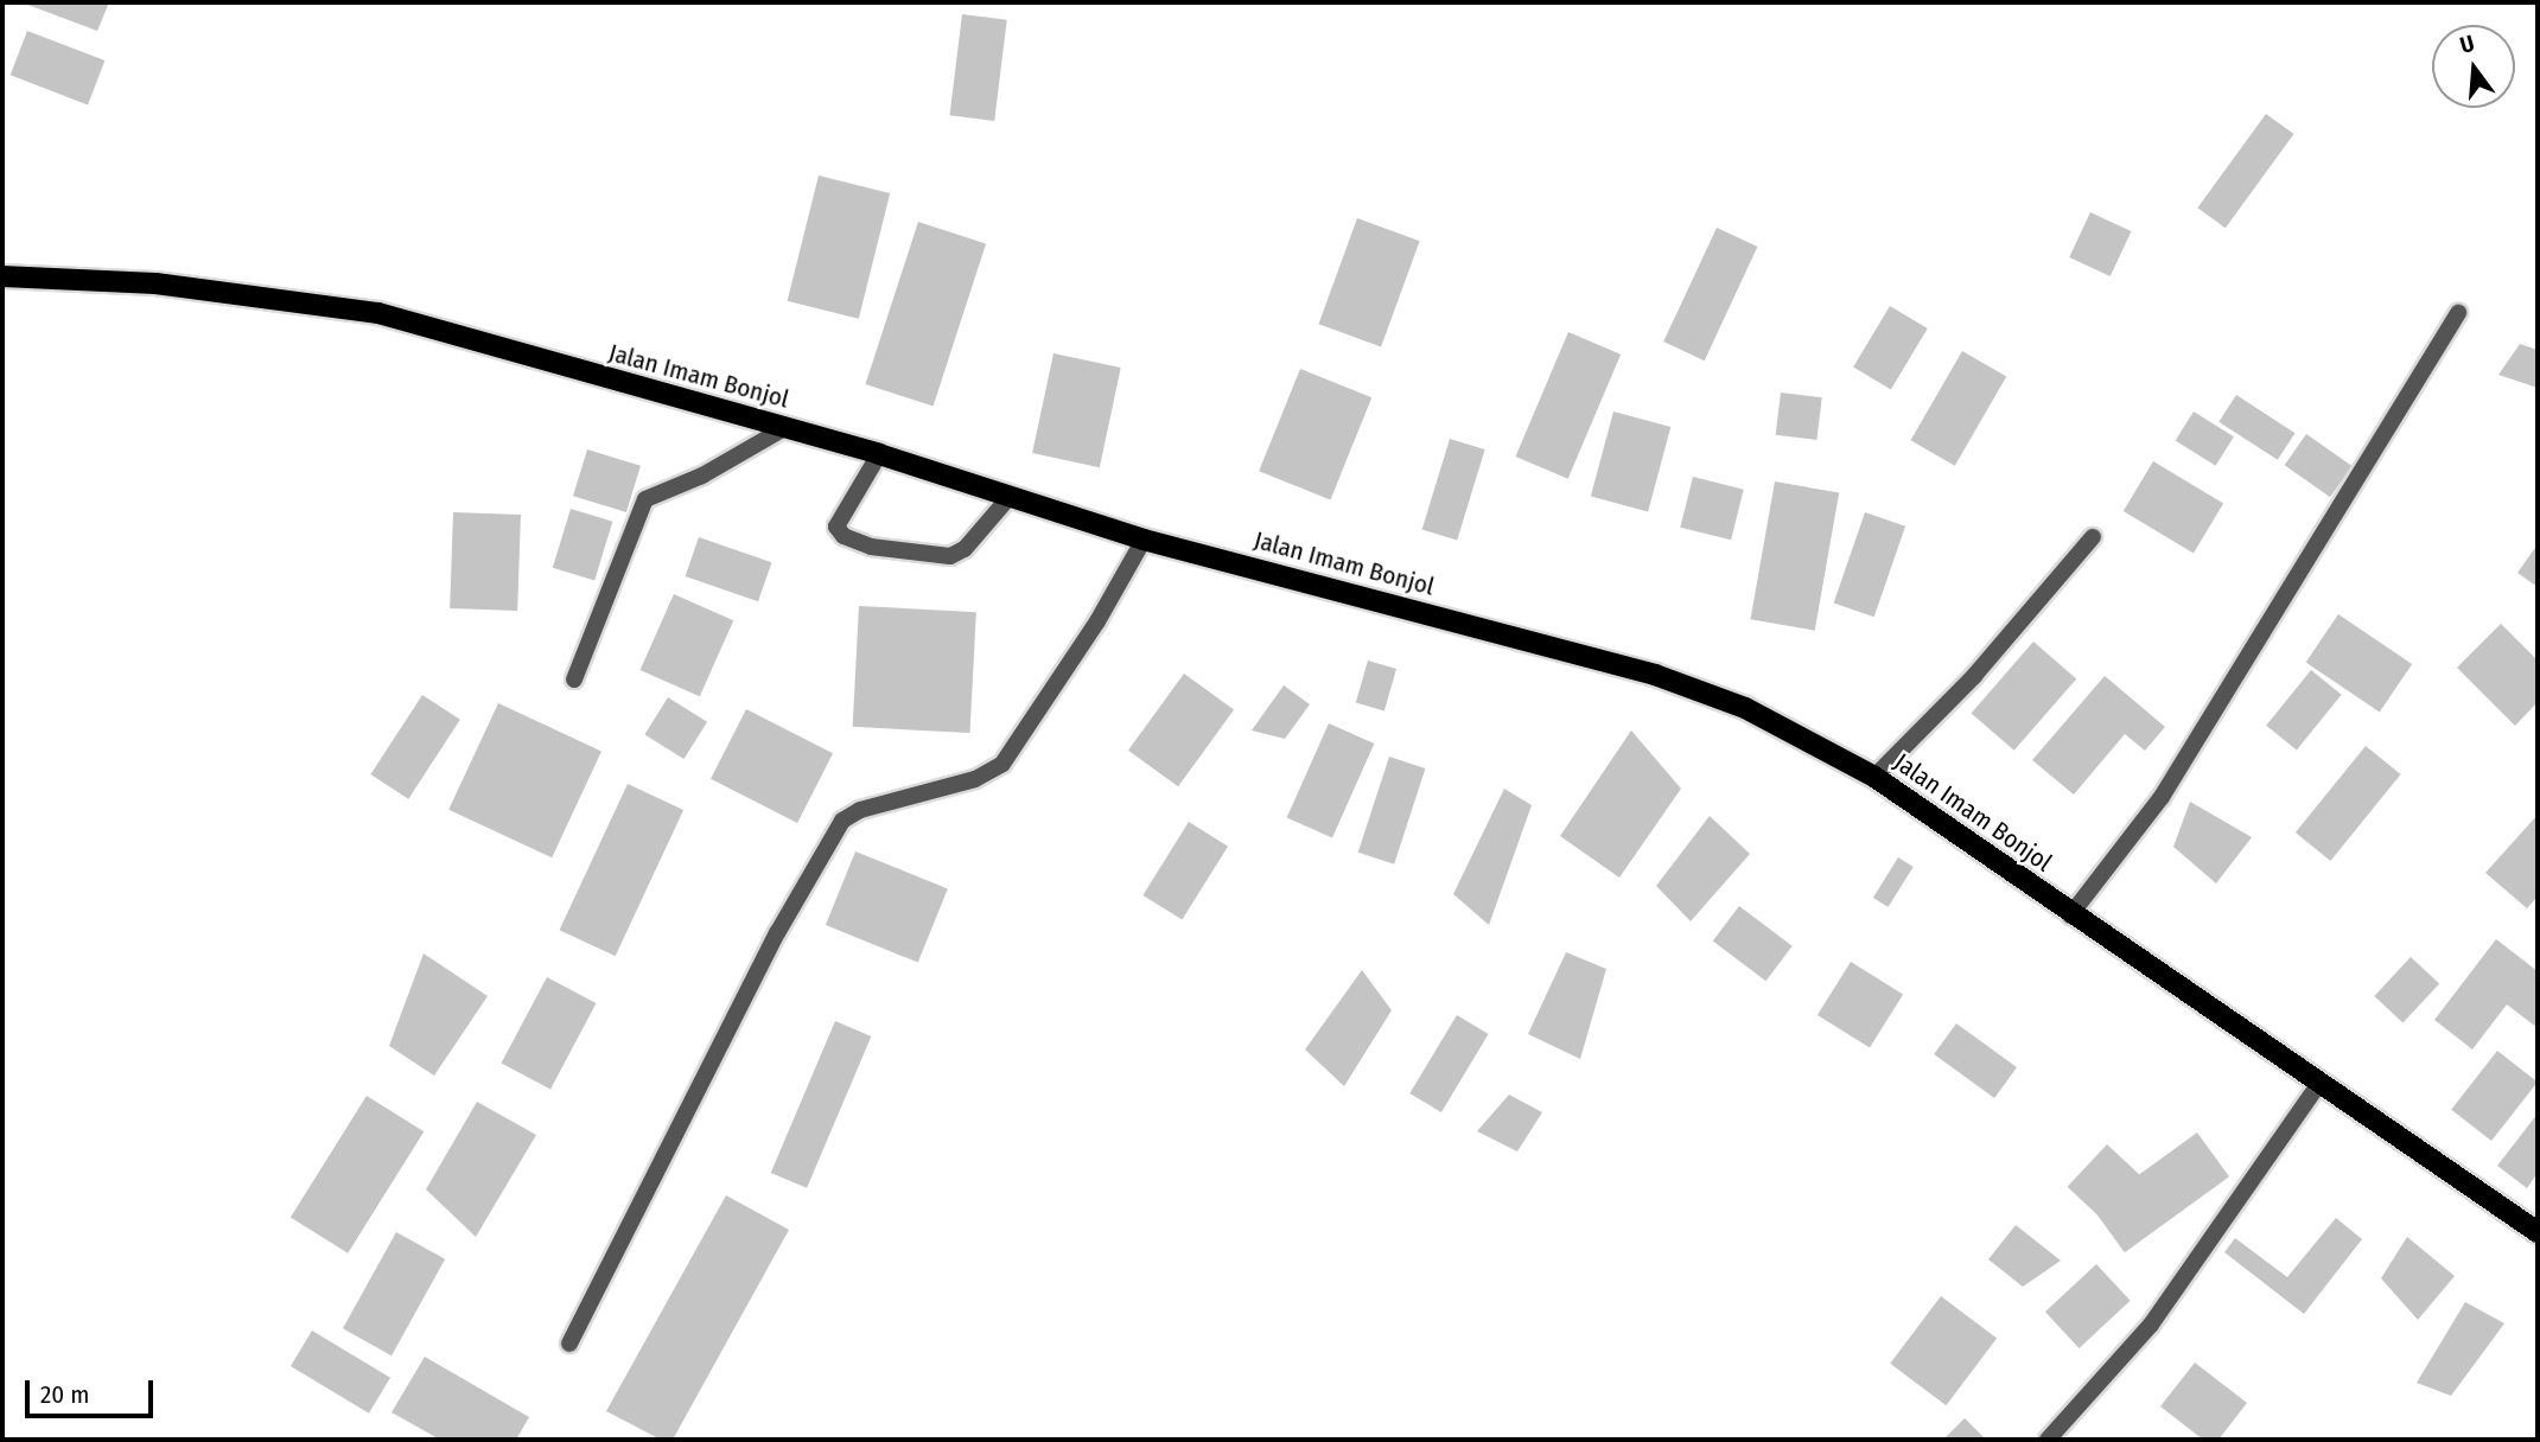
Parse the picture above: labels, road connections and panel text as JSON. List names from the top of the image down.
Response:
{
  "streets": {
    "main road": ["Jalan Imam Bonjol"]
  },
  "scale_bar": "20 m",
  "north": "top"
}
